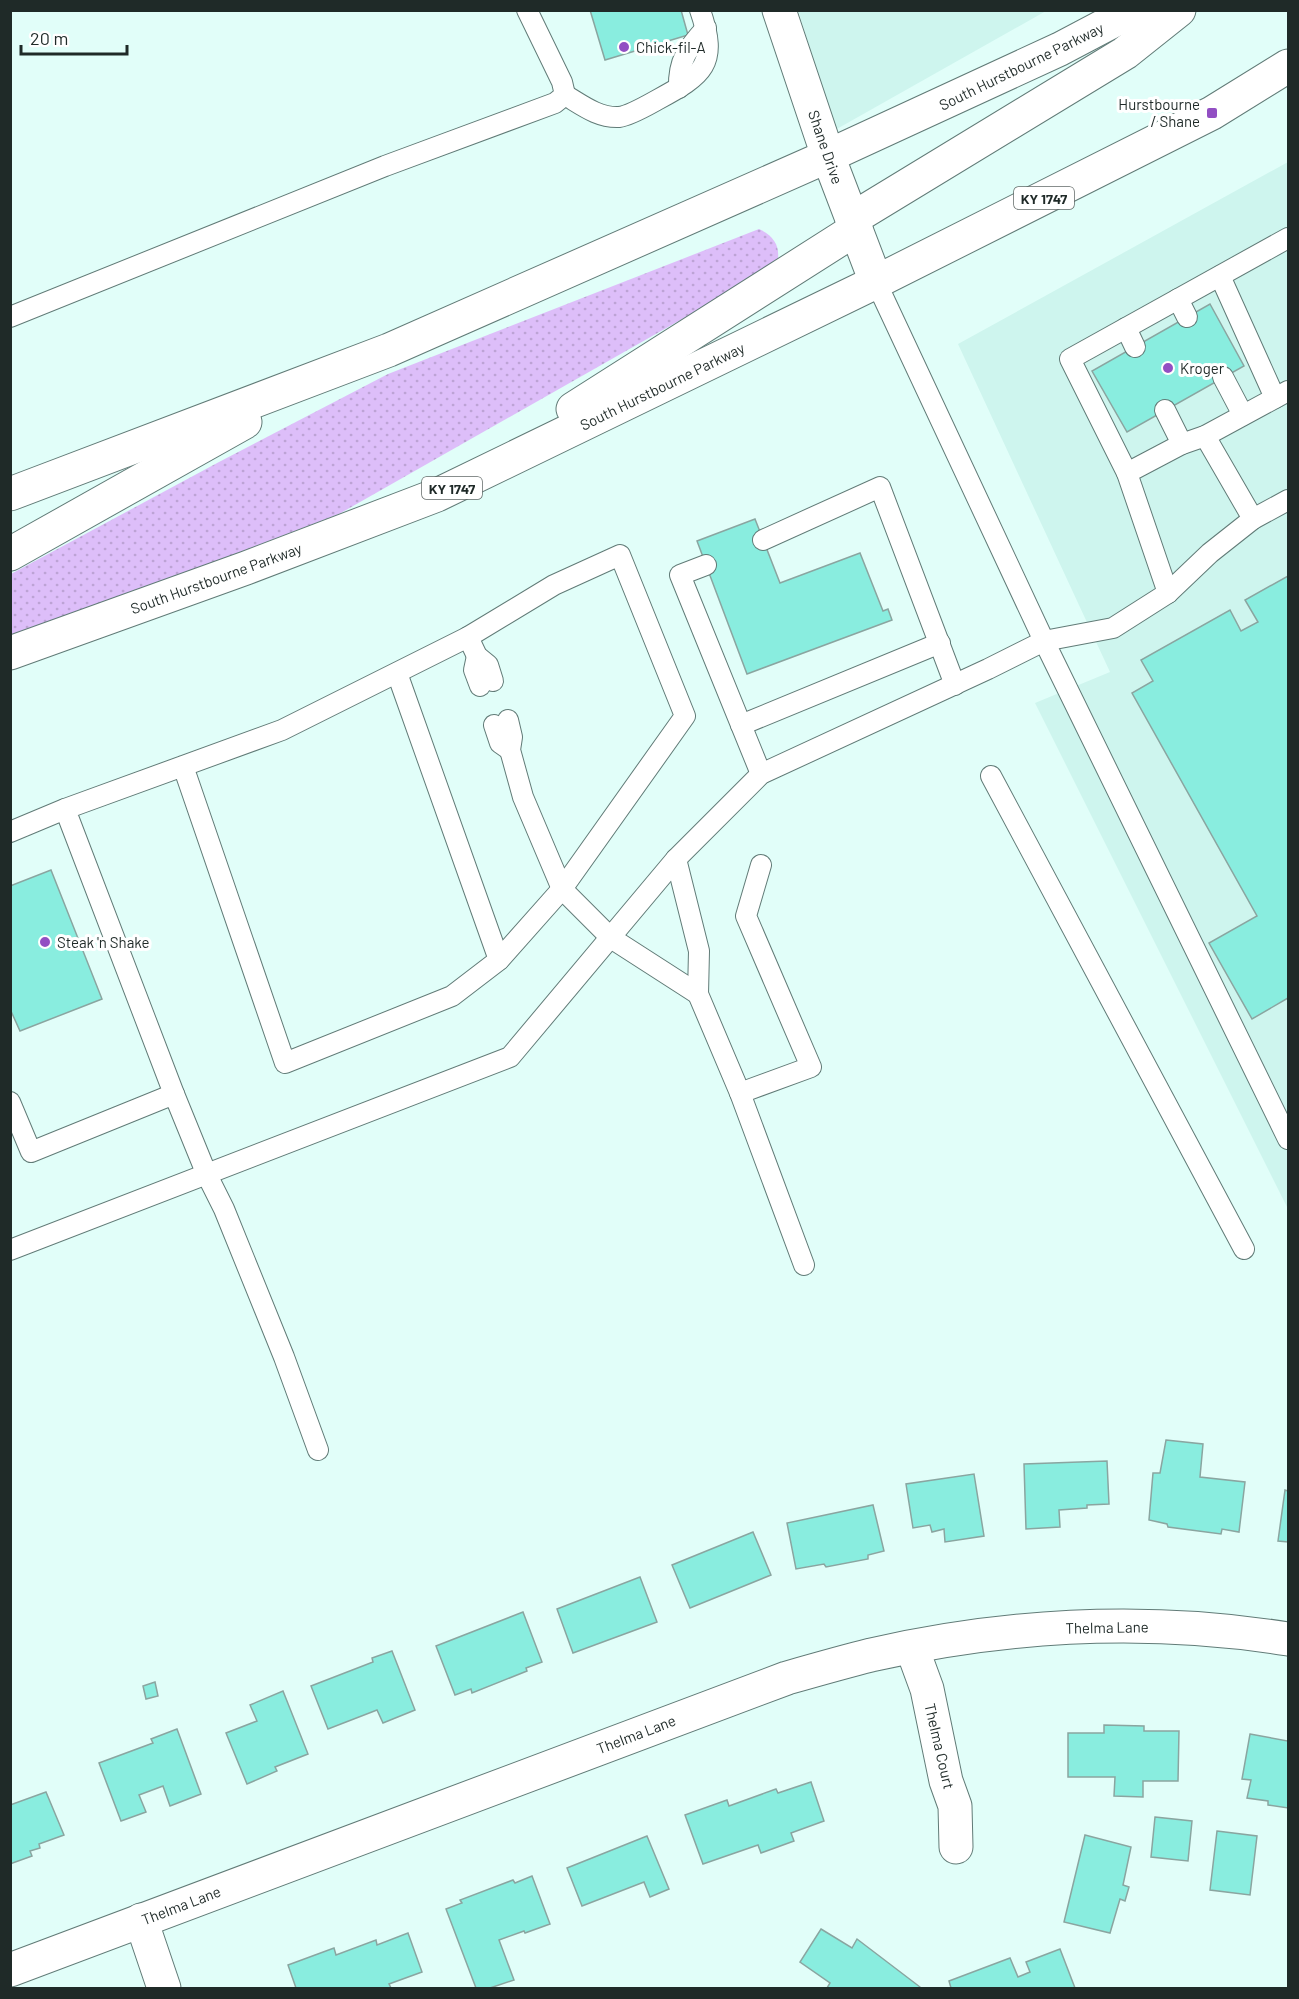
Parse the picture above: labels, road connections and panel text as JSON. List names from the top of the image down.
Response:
{
  "streets": {
    "main road": [
      "South Hurstbourne Parkway",
      "Shane Drive",
      "KY 1747",
      "Thelma Lane",
      "Thelma Court"
    ]
  },
  "crossings": [
    ["South Hurstbourne Parkway", "Shane Drive"],
    ["Thelma Lane", "Thelma Court"]
  ],
  "places": {
    "other": ["Chick-fil-A", "Kroger", "Steak 'n Shake"],
    "transit": ["Hurstbourne / Shane"]
  },
  "scale_bar": "20 m"
}
